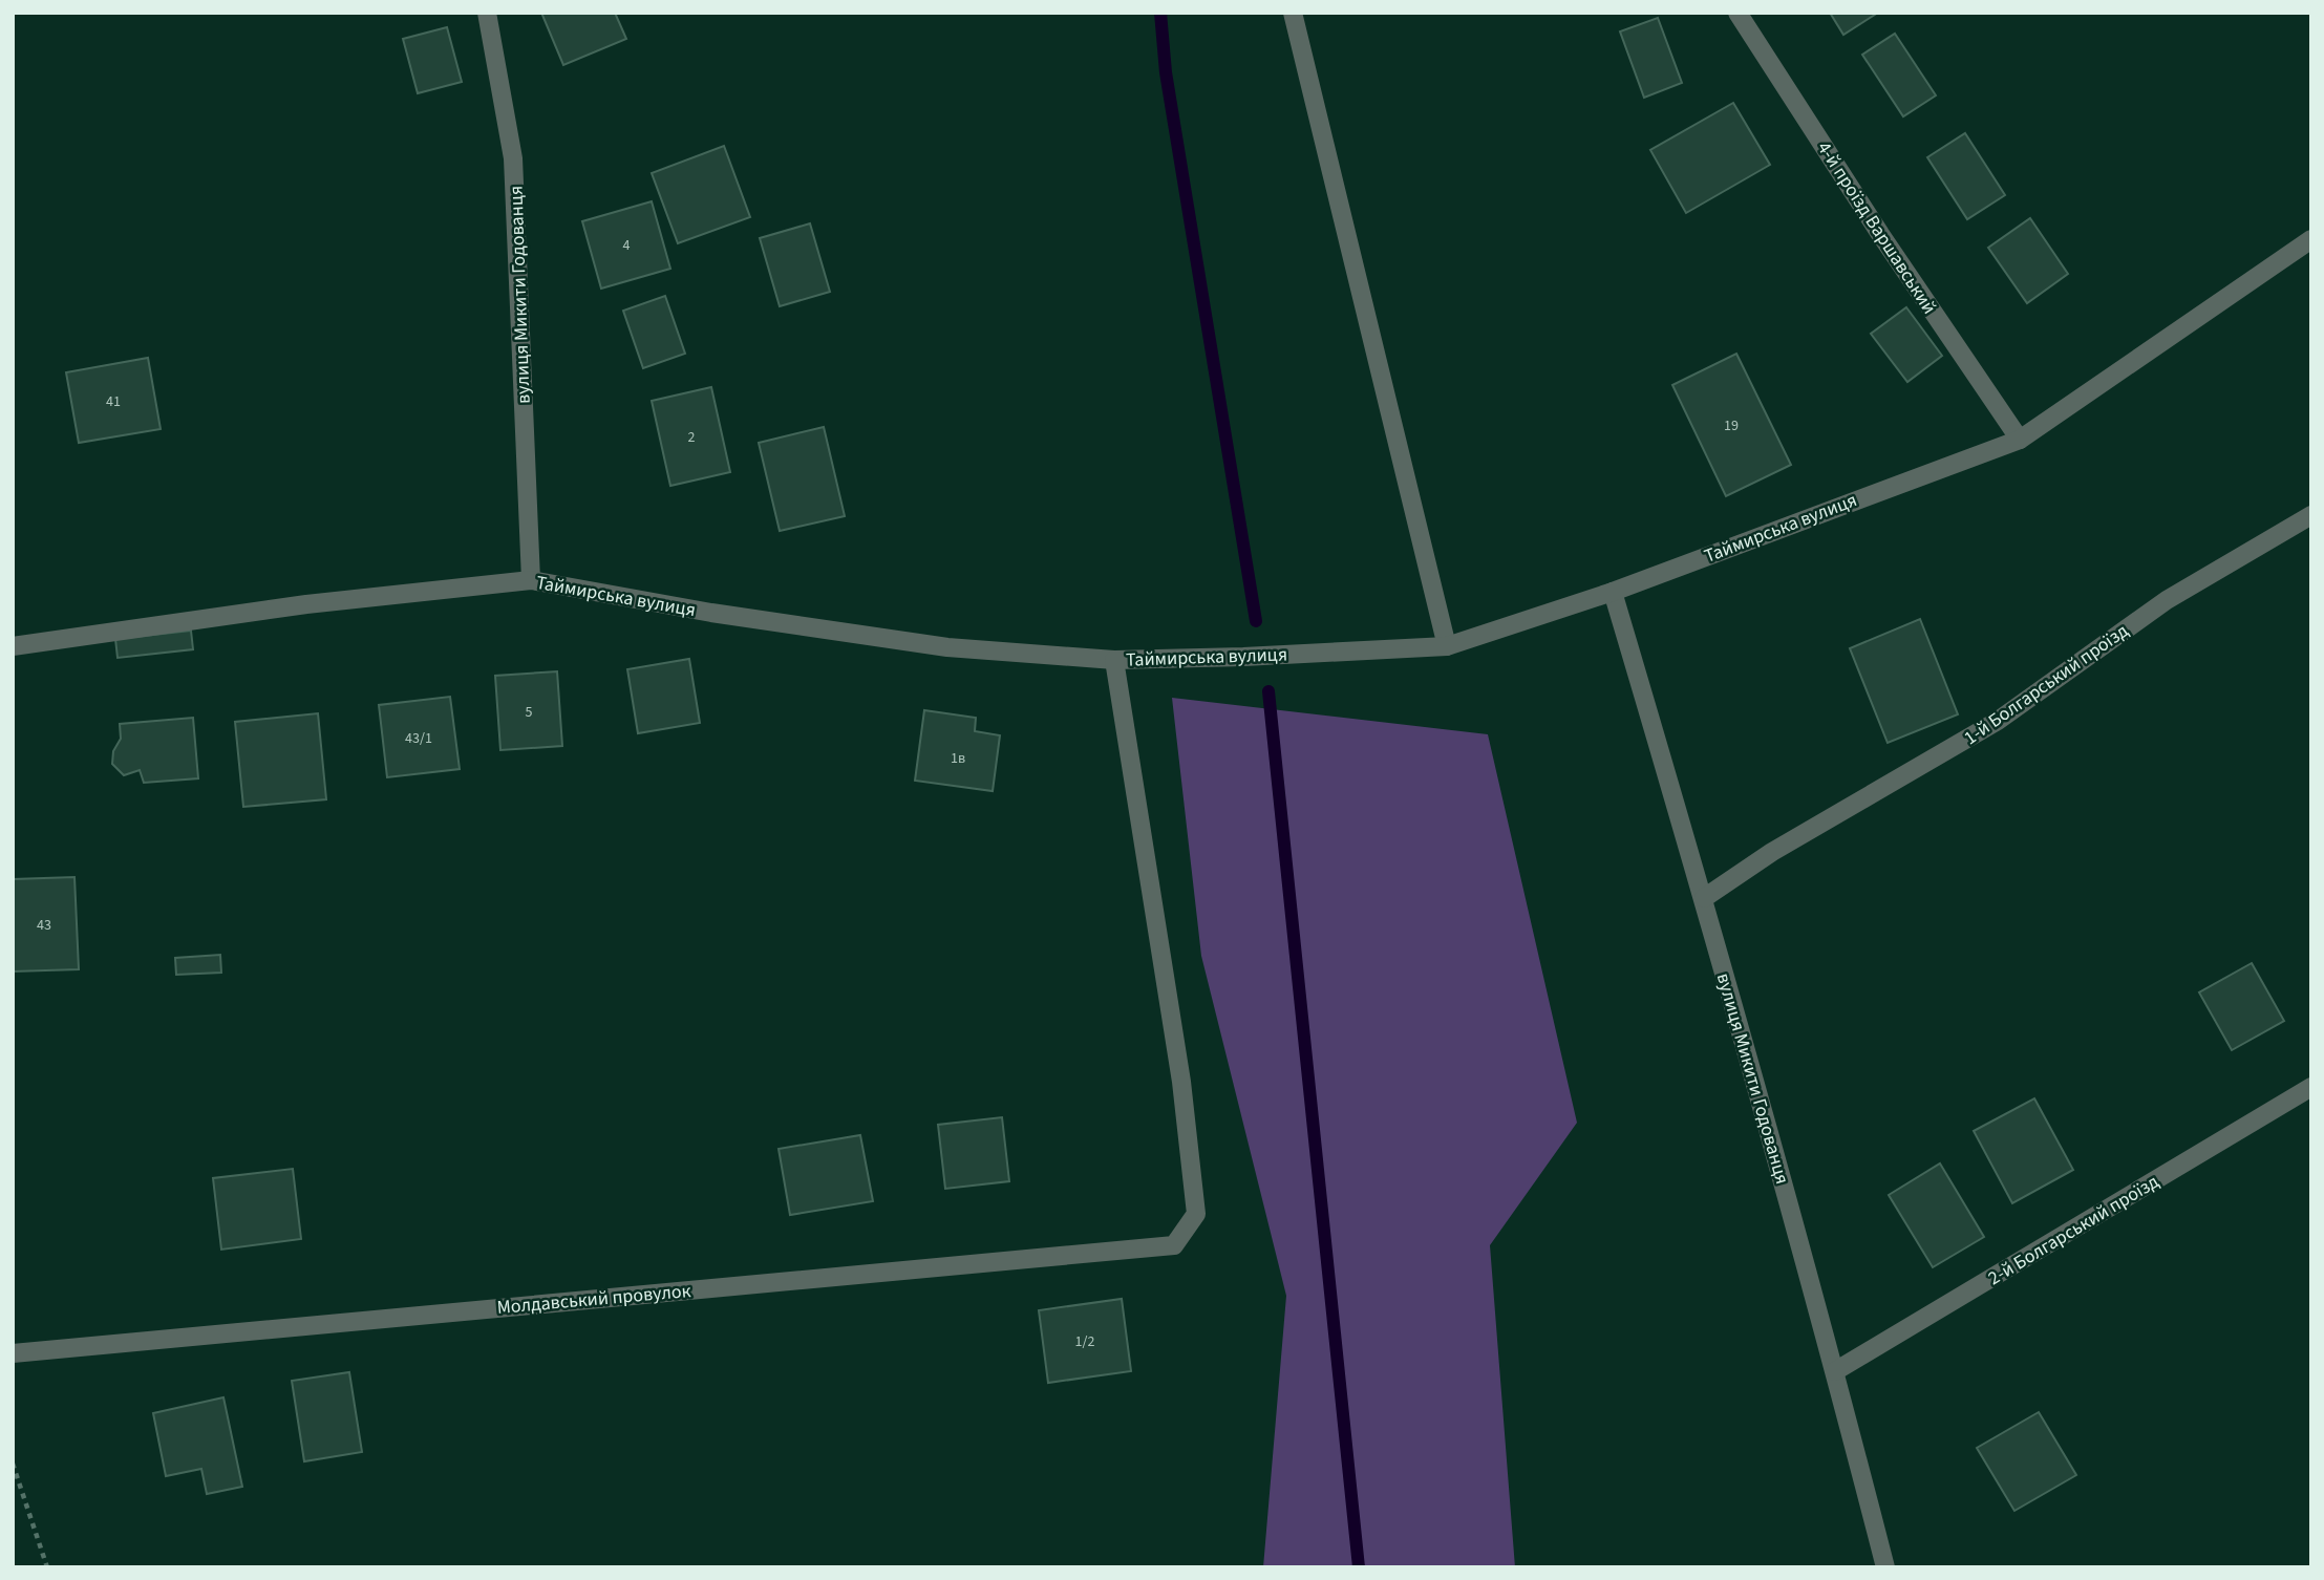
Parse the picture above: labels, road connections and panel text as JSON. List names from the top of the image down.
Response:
{
  "streets": {
    "street": [
      "4-й проїзд Варшавський",
      "вулиця Микити Годованця",
      "Таймирська вулиця",
      "1-й Болгарський проїзд",
      "2-й Болгарський проїзд",
      "Молдавський провулок"
    ]
  },
  "crossings": [
    ["4-й проїзд Варшавський", "Таймирська вулиця"],
    ["вулиця Микити Годованця", "Таймирська вулиця"],
    ["вулиця Микити Годованця", "1-й Болгарський проїзд"],
    ["вулиця Микити Годованця", "2-й Болгарський проїзд"],
    ["Таймирська вулиця", "Молдавський провулок"]
  ],
  "house_numbers": [
    "4",
    "41",
    "19",
    "2",
    "5",
    "43/1",
    "1в",
    "43",
    "1/2"
  ]
}
